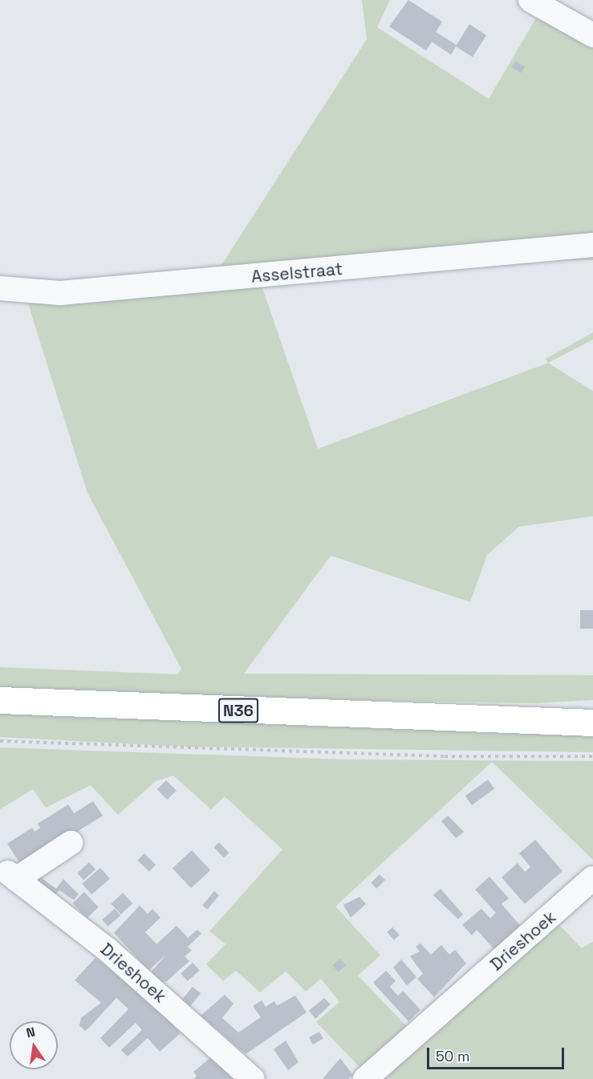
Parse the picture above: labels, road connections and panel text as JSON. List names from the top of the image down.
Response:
{
  "streets": {
    "main road": ["N36"],
    "street": ["Asselstraat", "Drieshoek"]
  },
  "scale_bar": "50 m",
  "north": "top"
}
